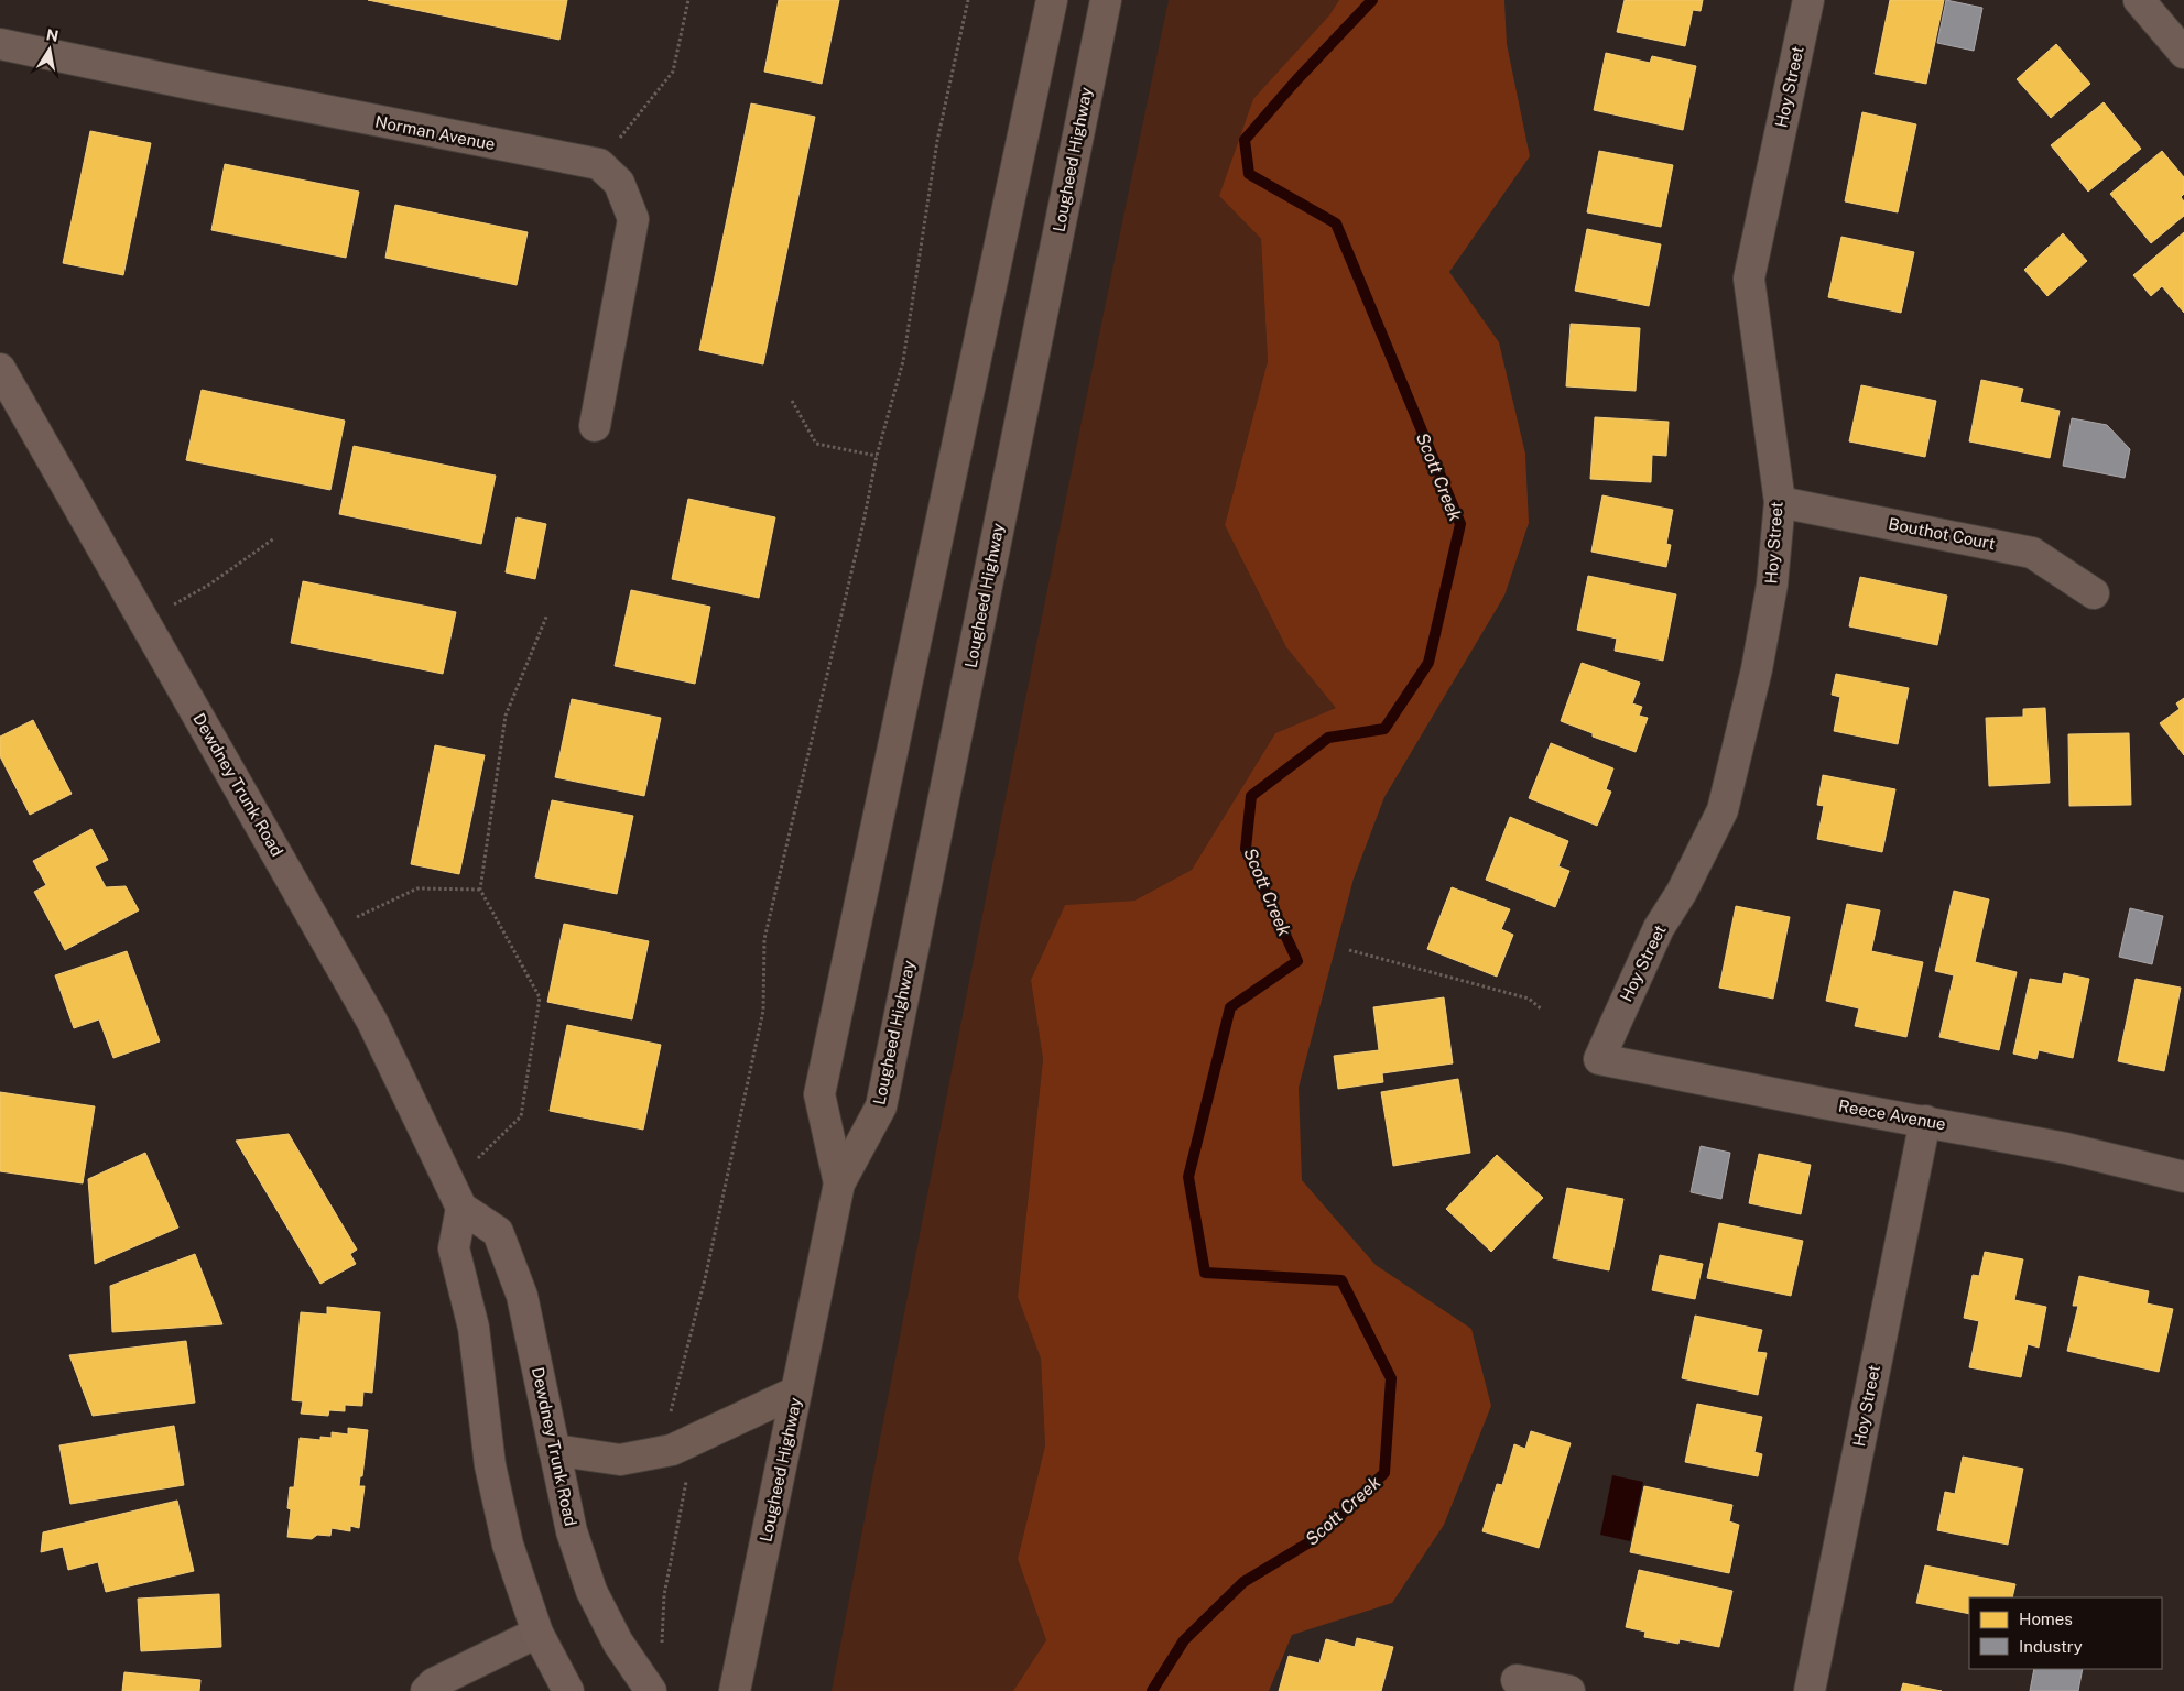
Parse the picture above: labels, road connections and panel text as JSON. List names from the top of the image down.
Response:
{
  "streets": {
    "main road": ["Lougheed Highway", "Dewdney Trunk Road"],
    "street": [
      "Hoy Street",
      "Norman Avenue",
      "Bouthot Court",
      "Reece Avenue"
    ]
  },
  "crossings": [
    ["Hoy Street", "Bouthot Court"],
    ["Hoy Street", "Reece Avenue"]
  ],
  "water": ["Scott Creek"],
  "legend": ["Homes", "Industry"],
  "north": "top"
}
